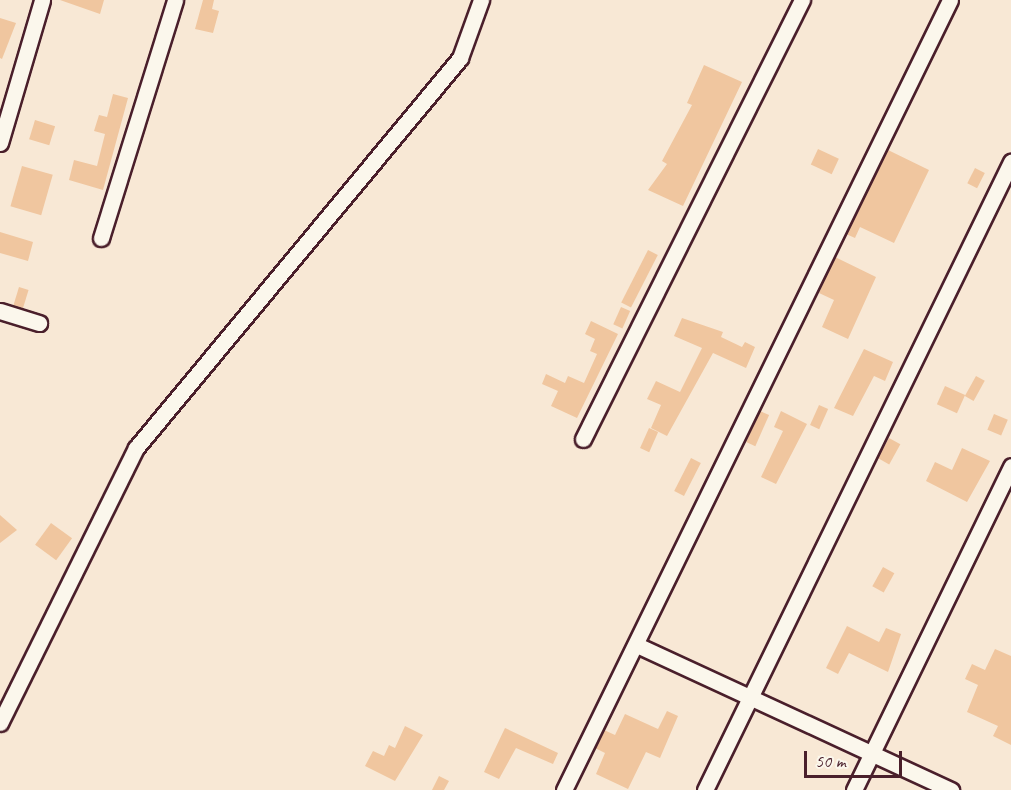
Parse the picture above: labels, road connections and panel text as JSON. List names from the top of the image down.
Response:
{
  "scale_bar": "50 m"
}
